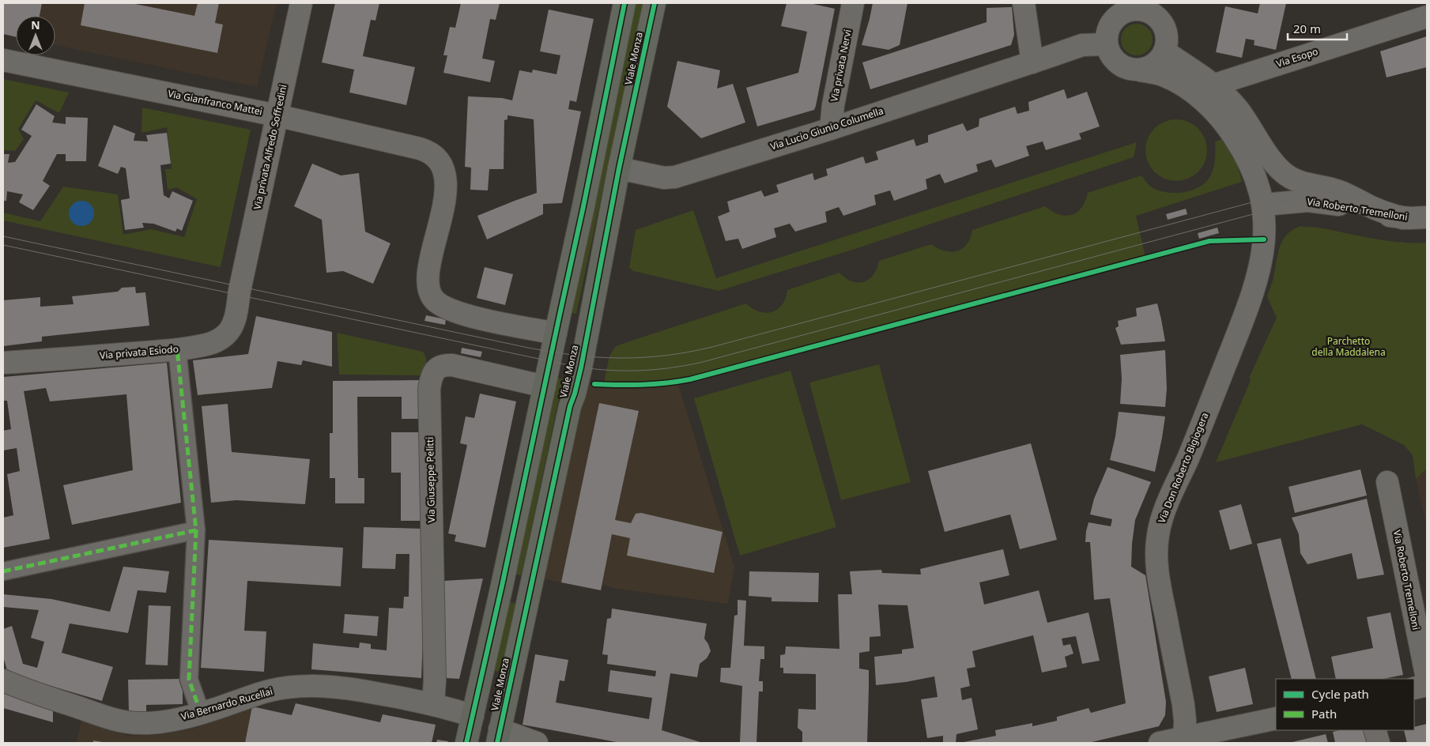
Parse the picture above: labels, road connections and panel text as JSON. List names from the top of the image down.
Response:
{
  "streets": {
    "main road": ["Viale Monza"],
    "street": [
      "Via Esopo",
      "Via privata Nervi",
      "Via Gianfranco Mattei",
      "Via Lucio Giunio Columella",
      "Via privata Alfredo Soffredini",
      "Via Roberto Tremelloni",
      "Via privata Esiodo",
      "Via Don Roberto Bigiogera",
      "Via Giuseppe Pelitti",
      "Via Bernardo Rucellai"
    ]
  },
  "crossings": [
    ["Viale Monza", "Via Gianfranco Mattei"],
    ["Viale Monza", "Via Lucio Giunio Columella"],
    ["Viale Monza", "Via Giuseppe Pelitti"],
    ["Viale Monza", "Via Bernardo Rucellai"],
    ["Via privata Nervi", "Via Lucio Giunio Columella"],
    ["Via Gianfranco Mattei", "Via privata Alfredo Soffredini"],
    ["Via privata Alfredo Soffredini", "Via privata Esiodo"],
    ["Via Roberto Tremelloni", "Via Don Roberto Bigiogera"],
    ["Via Giuseppe Pelitti", "Via Bernardo Rucellai"]
  ],
  "parks": ["Parchetto della Maddalena"],
  "legend": ["Cycle path", "Path"],
  "scale_bar": "20 m",
  "north": "top"
}
